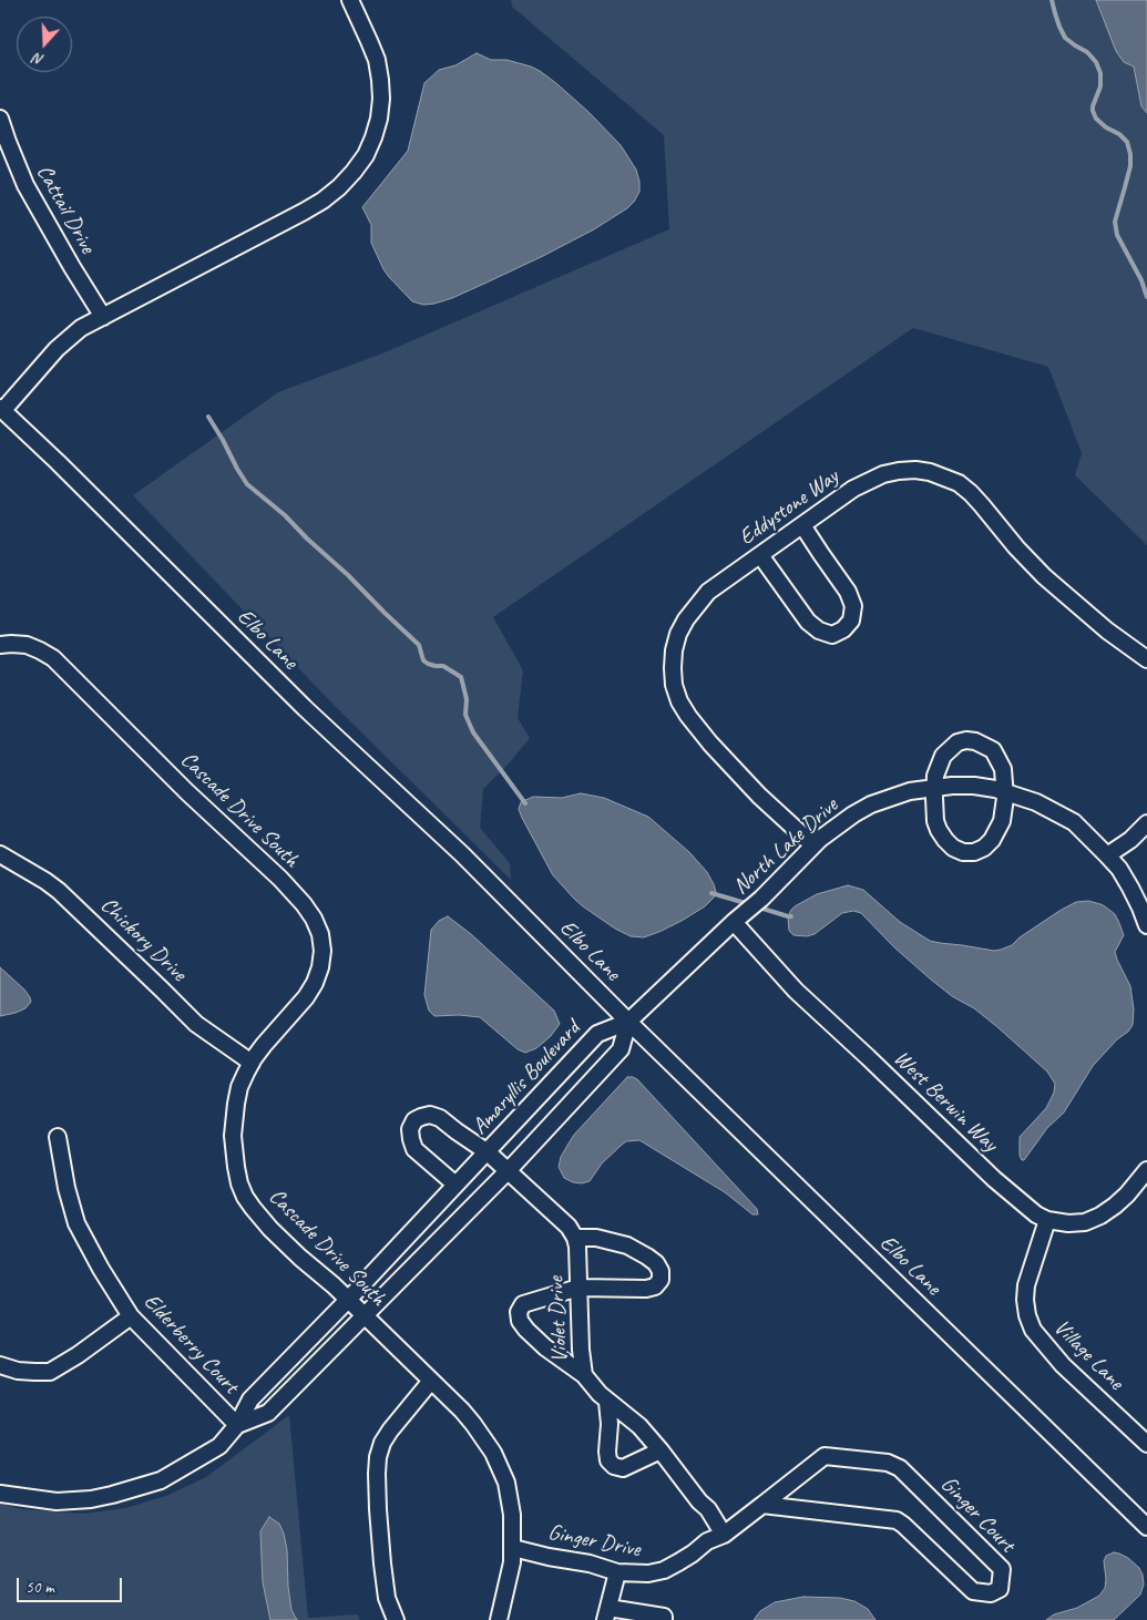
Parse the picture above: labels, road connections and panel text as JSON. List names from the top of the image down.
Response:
{
  "streets": {
    "street": [
      "Cattail Drive",
      "Eddystone Way",
      "Elbo Lane",
      "Cascade Drive South",
      "North Lake Drive",
      "Chickory Drive",
      "Amaryllis Boulevard",
      "West Berwin Way",
      "Violet Drive",
      "Elderberry Court",
      "Village Lane",
      "Ginger Court",
      "Ginger Drive"
    ]
  },
  "crossings": [
    ["Eddystone Way", "North Lake Drive"],
    ["Elbo Lane", "North Lake Drive"],
    ["Elbo Lane", "Amaryllis Boulevard"],
    ["Cascade Drive South", "Chickory Drive"],
    ["Cascade Drive South", "Amaryllis Boulevard"],
    ["Cascade Drive South", "Ginger Drive"],
    ["North Lake Drive", "Amaryllis Boulevard"],
    ["North Lake Drive", "West Berwin Way"],
    ["Amaryllis Boulevard", "Elderberry Court"],
    ["West Berwin Way", "Village Lane"],
    ["Violet Drive", "Ginger Court"],
    ["Violet Drive", "Ginger Drive"],
    ["Ginger Court", "Ginger Drive"]
  ],
  "scale_bar": "50 m",
  "north": "bottom"
}
